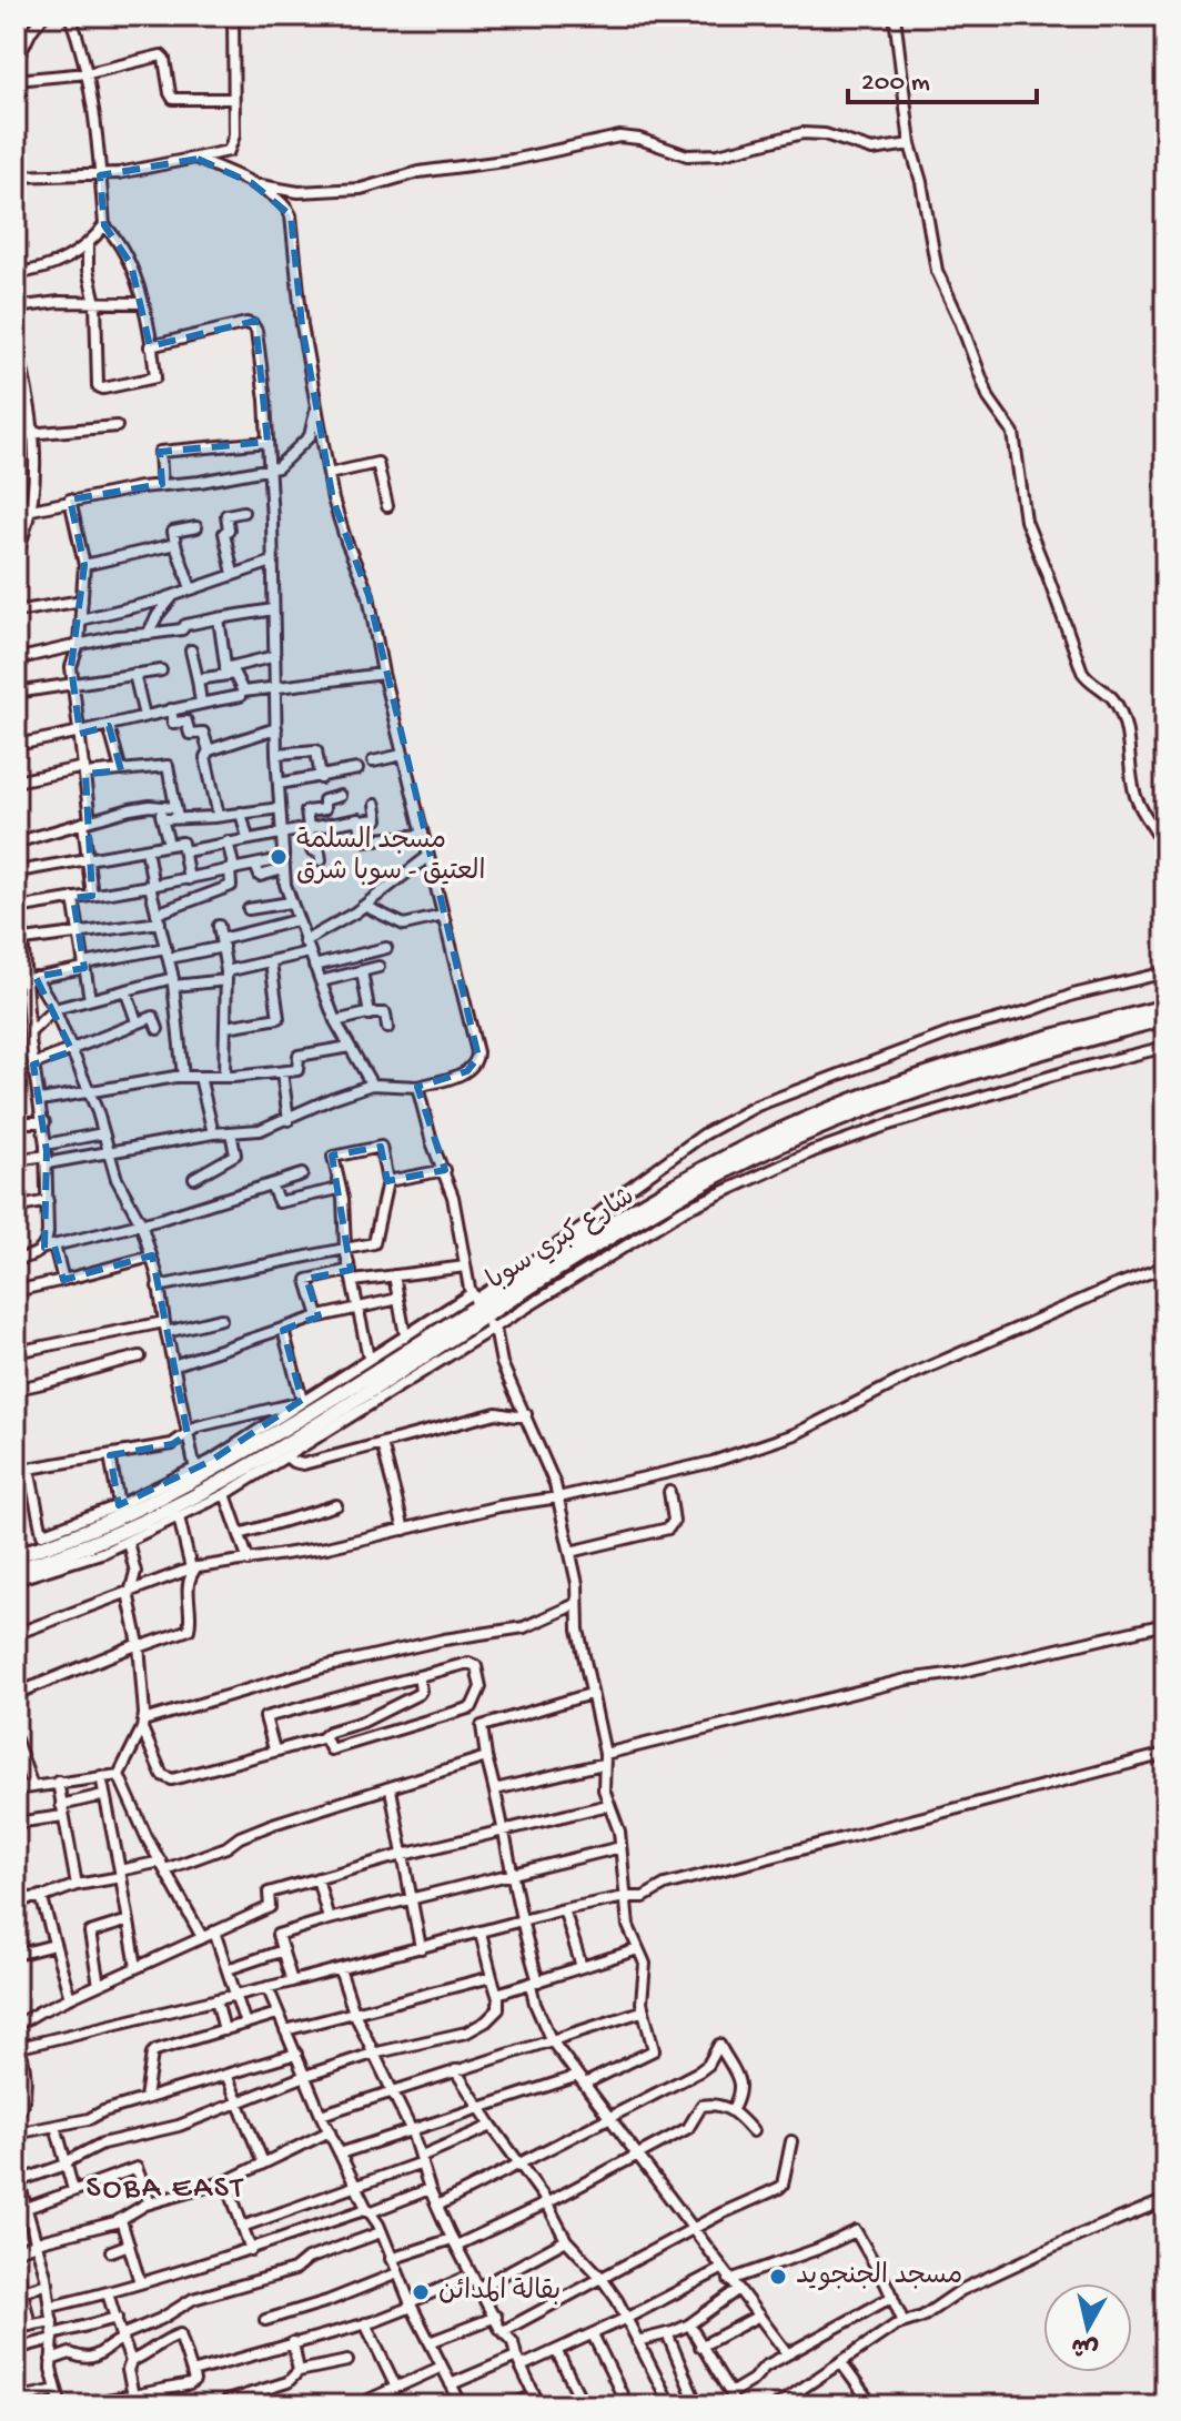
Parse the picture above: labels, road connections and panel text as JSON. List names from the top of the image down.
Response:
{
  "streets": {
    "highway": ["شارع كبري سوبا"]
  },
  "districts": ["SOBA EAST"],
  "places": ["مسجد السلمة العتيق - سوبا شرق", "مسجد الجنجويد", "بقالة المدائن"],
  "scale_bar": "200 m",
  "north": "bottom"
}
